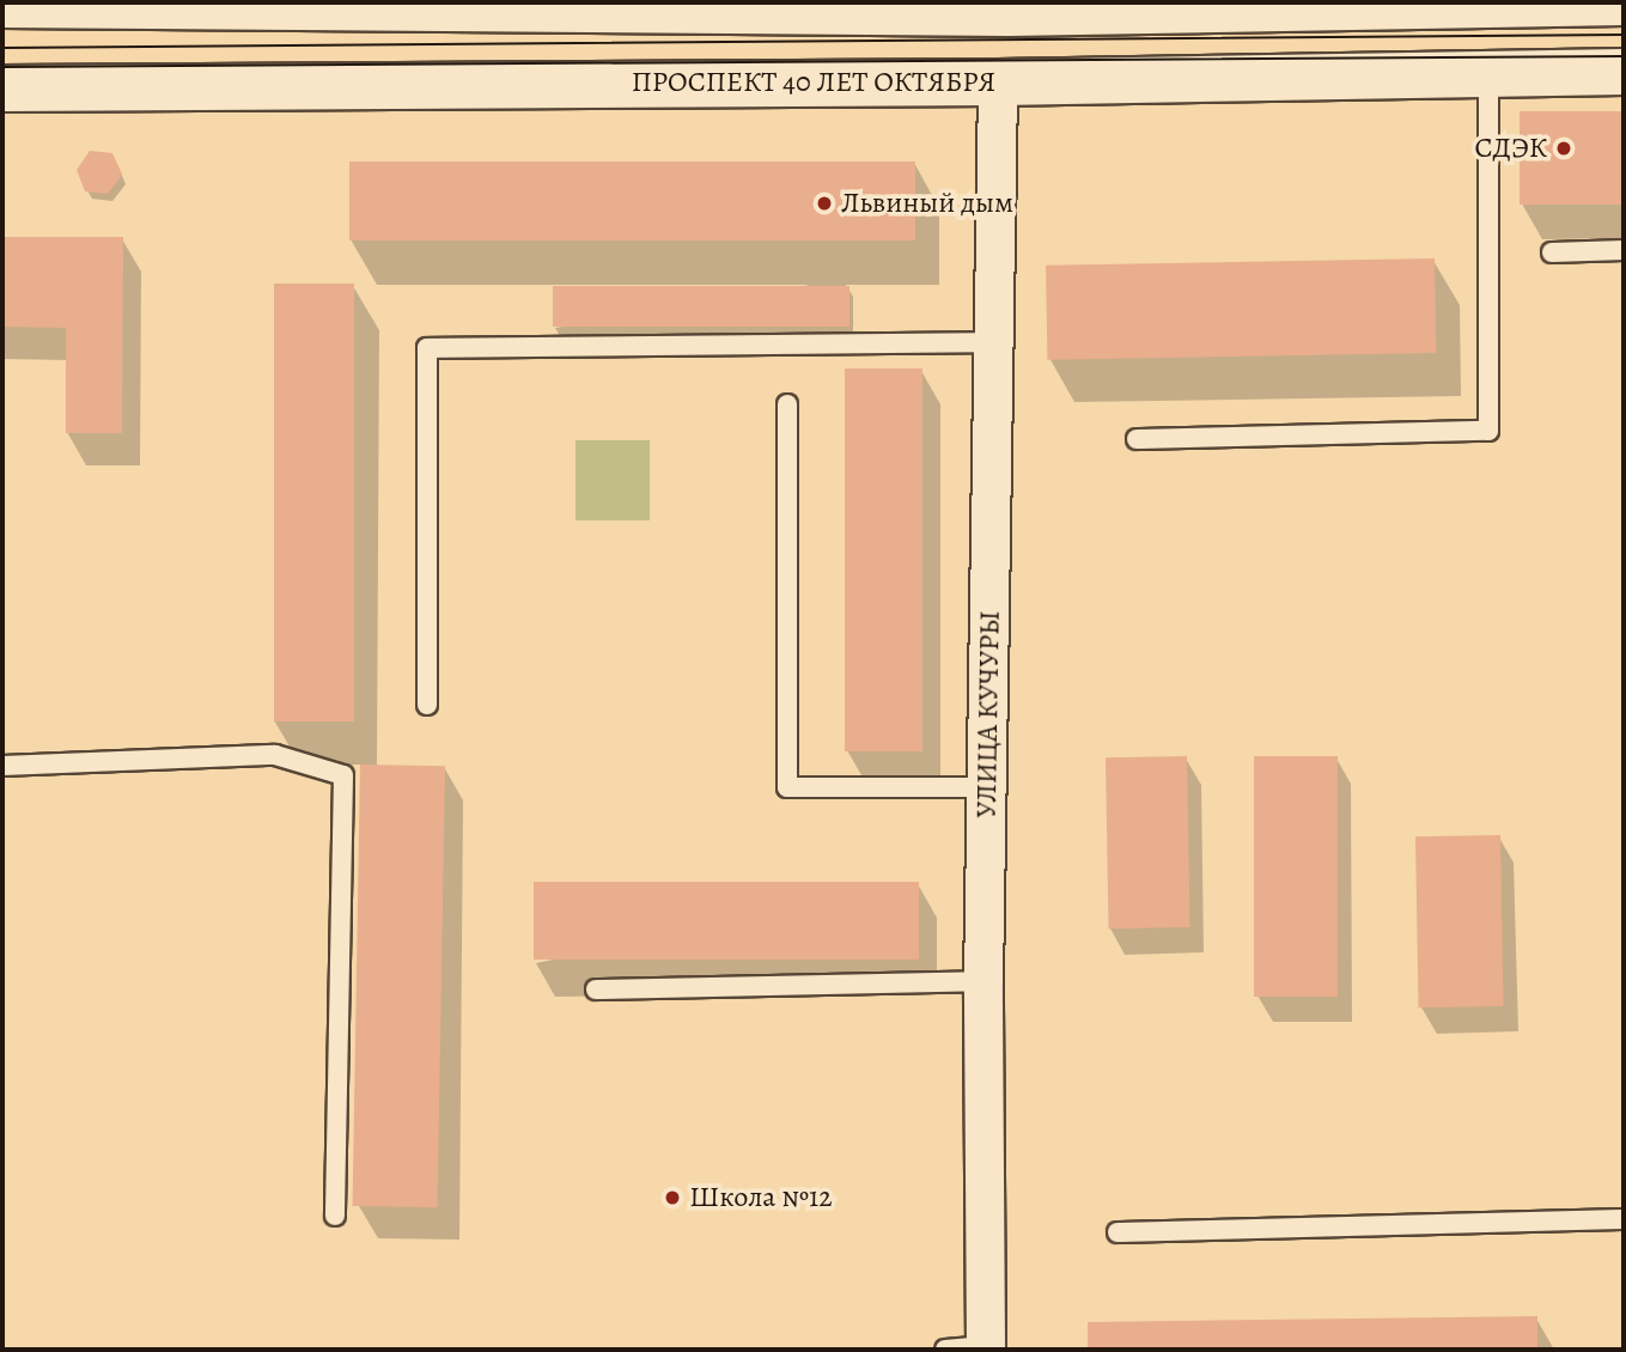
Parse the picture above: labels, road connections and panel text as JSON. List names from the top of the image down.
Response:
{
  "streets": {
    "street": ["ПРОСПЕКТ 40 ЛЕТ ОКТЯБРЯ", "УЛИЦА КУЧУРЫ"]
  },
  "crossings": [
    ["ПРОСПЕКТ 40 ЛЕТ ОКТЯБРЯ", "УЛИЦА КУЧУРЫ"]
  ],
  "places": ["СДЭК", "Львиный дым", "Школа №12"]
}
